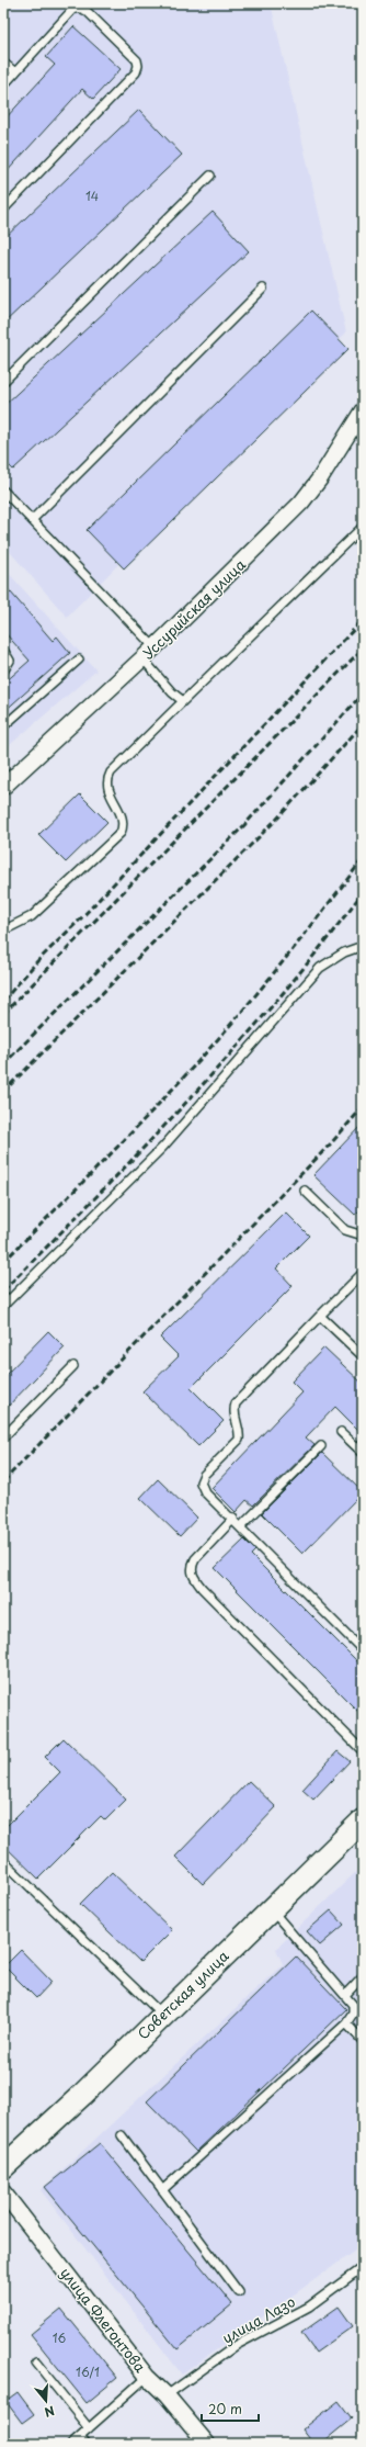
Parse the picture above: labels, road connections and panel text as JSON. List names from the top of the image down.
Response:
{
  "streets": {
    "main road": ["Советская улица"],
    "street": ["Уссурийская улица", "улица Флегонтова"],
    "lane": ["улица Лазо"]
  },
  "crossings": [
    ["улица Флегонтова", "улица Лазо"]
  ],
  "house_numbers": ["14", "16", "16/1"],
  "scale_bar": "20 m",
  "north": "bottom"
}
